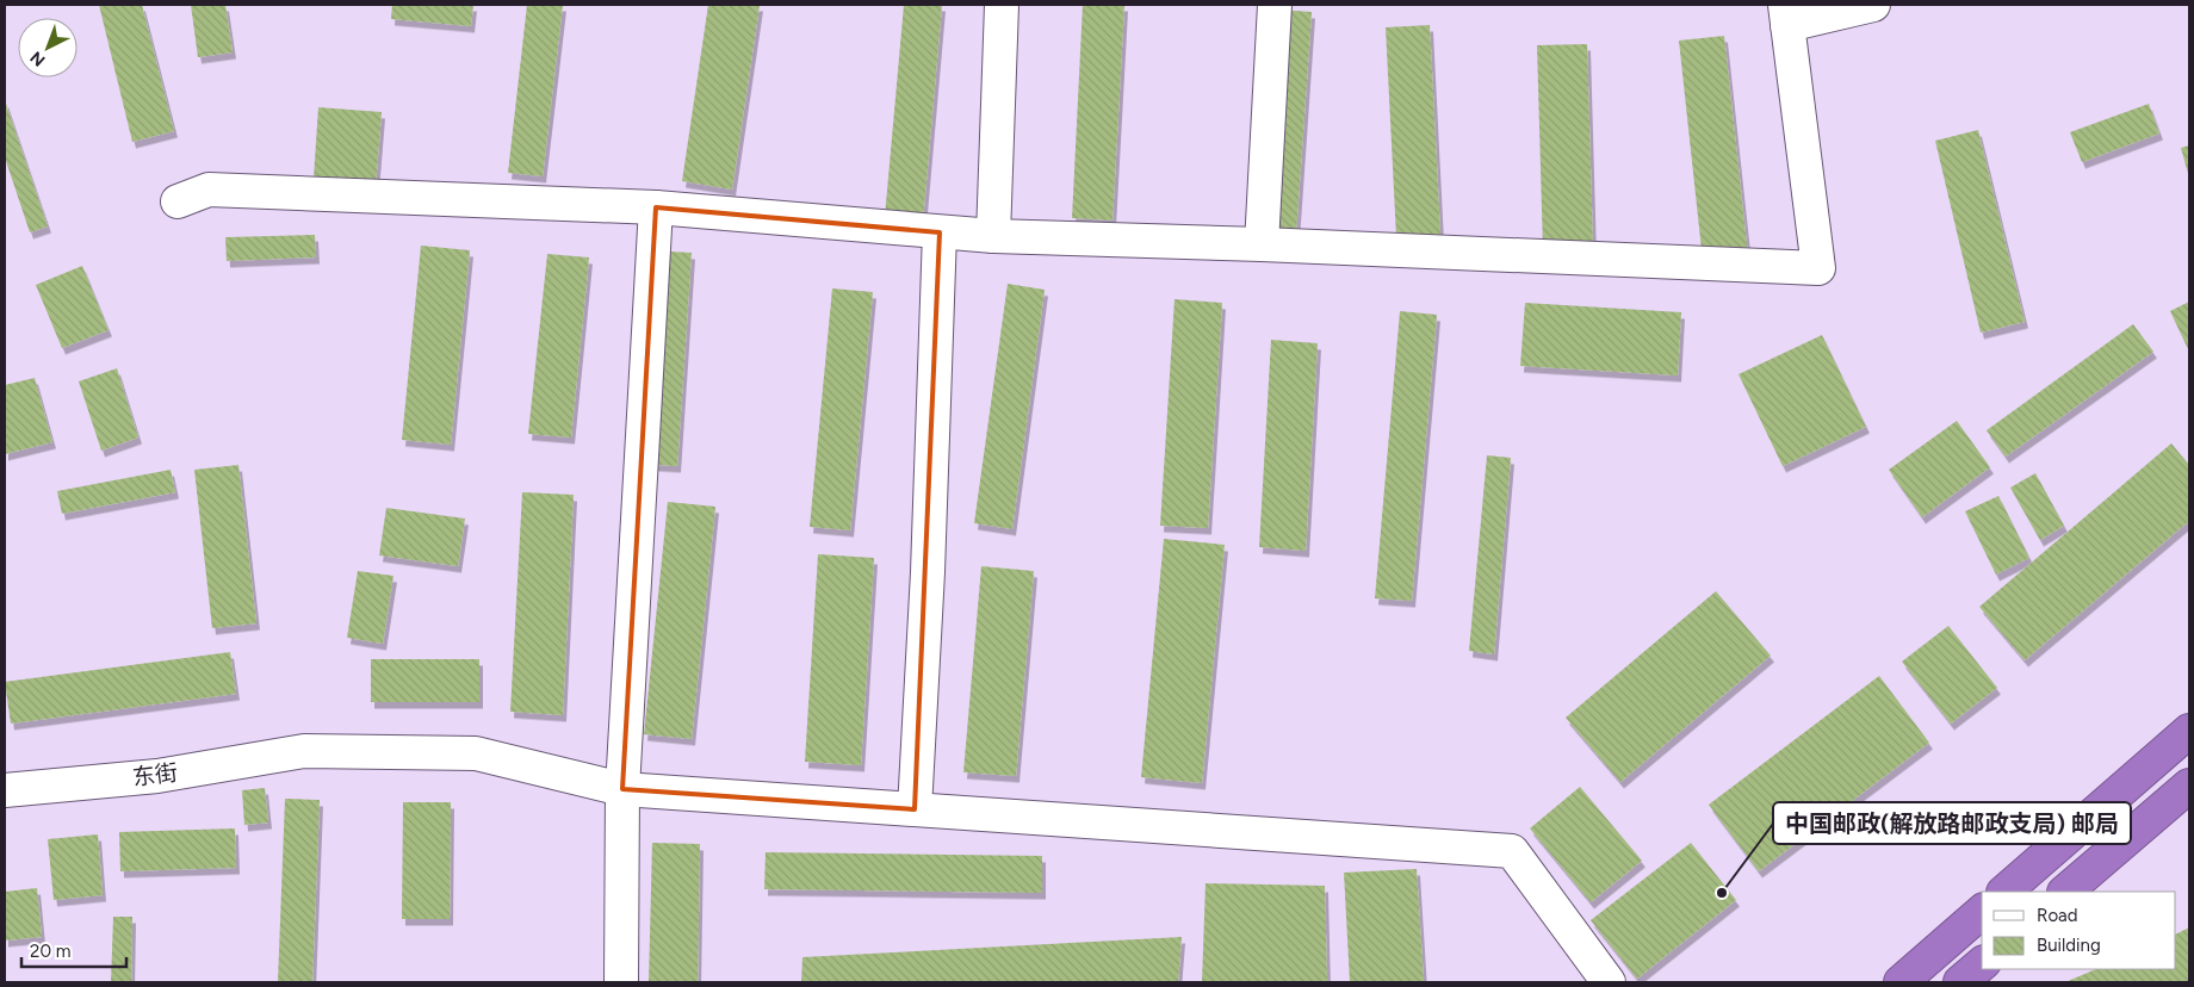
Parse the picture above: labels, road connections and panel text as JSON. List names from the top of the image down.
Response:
{
  "streets": {
    "street": ["东街"]
  },
  "places": ["中国邮政(解放路邮政支局) 邮局"],
  "legend": ["Road", "Building"],
  "scale_bar": "20 m",
  "north": "bottom left"
}
